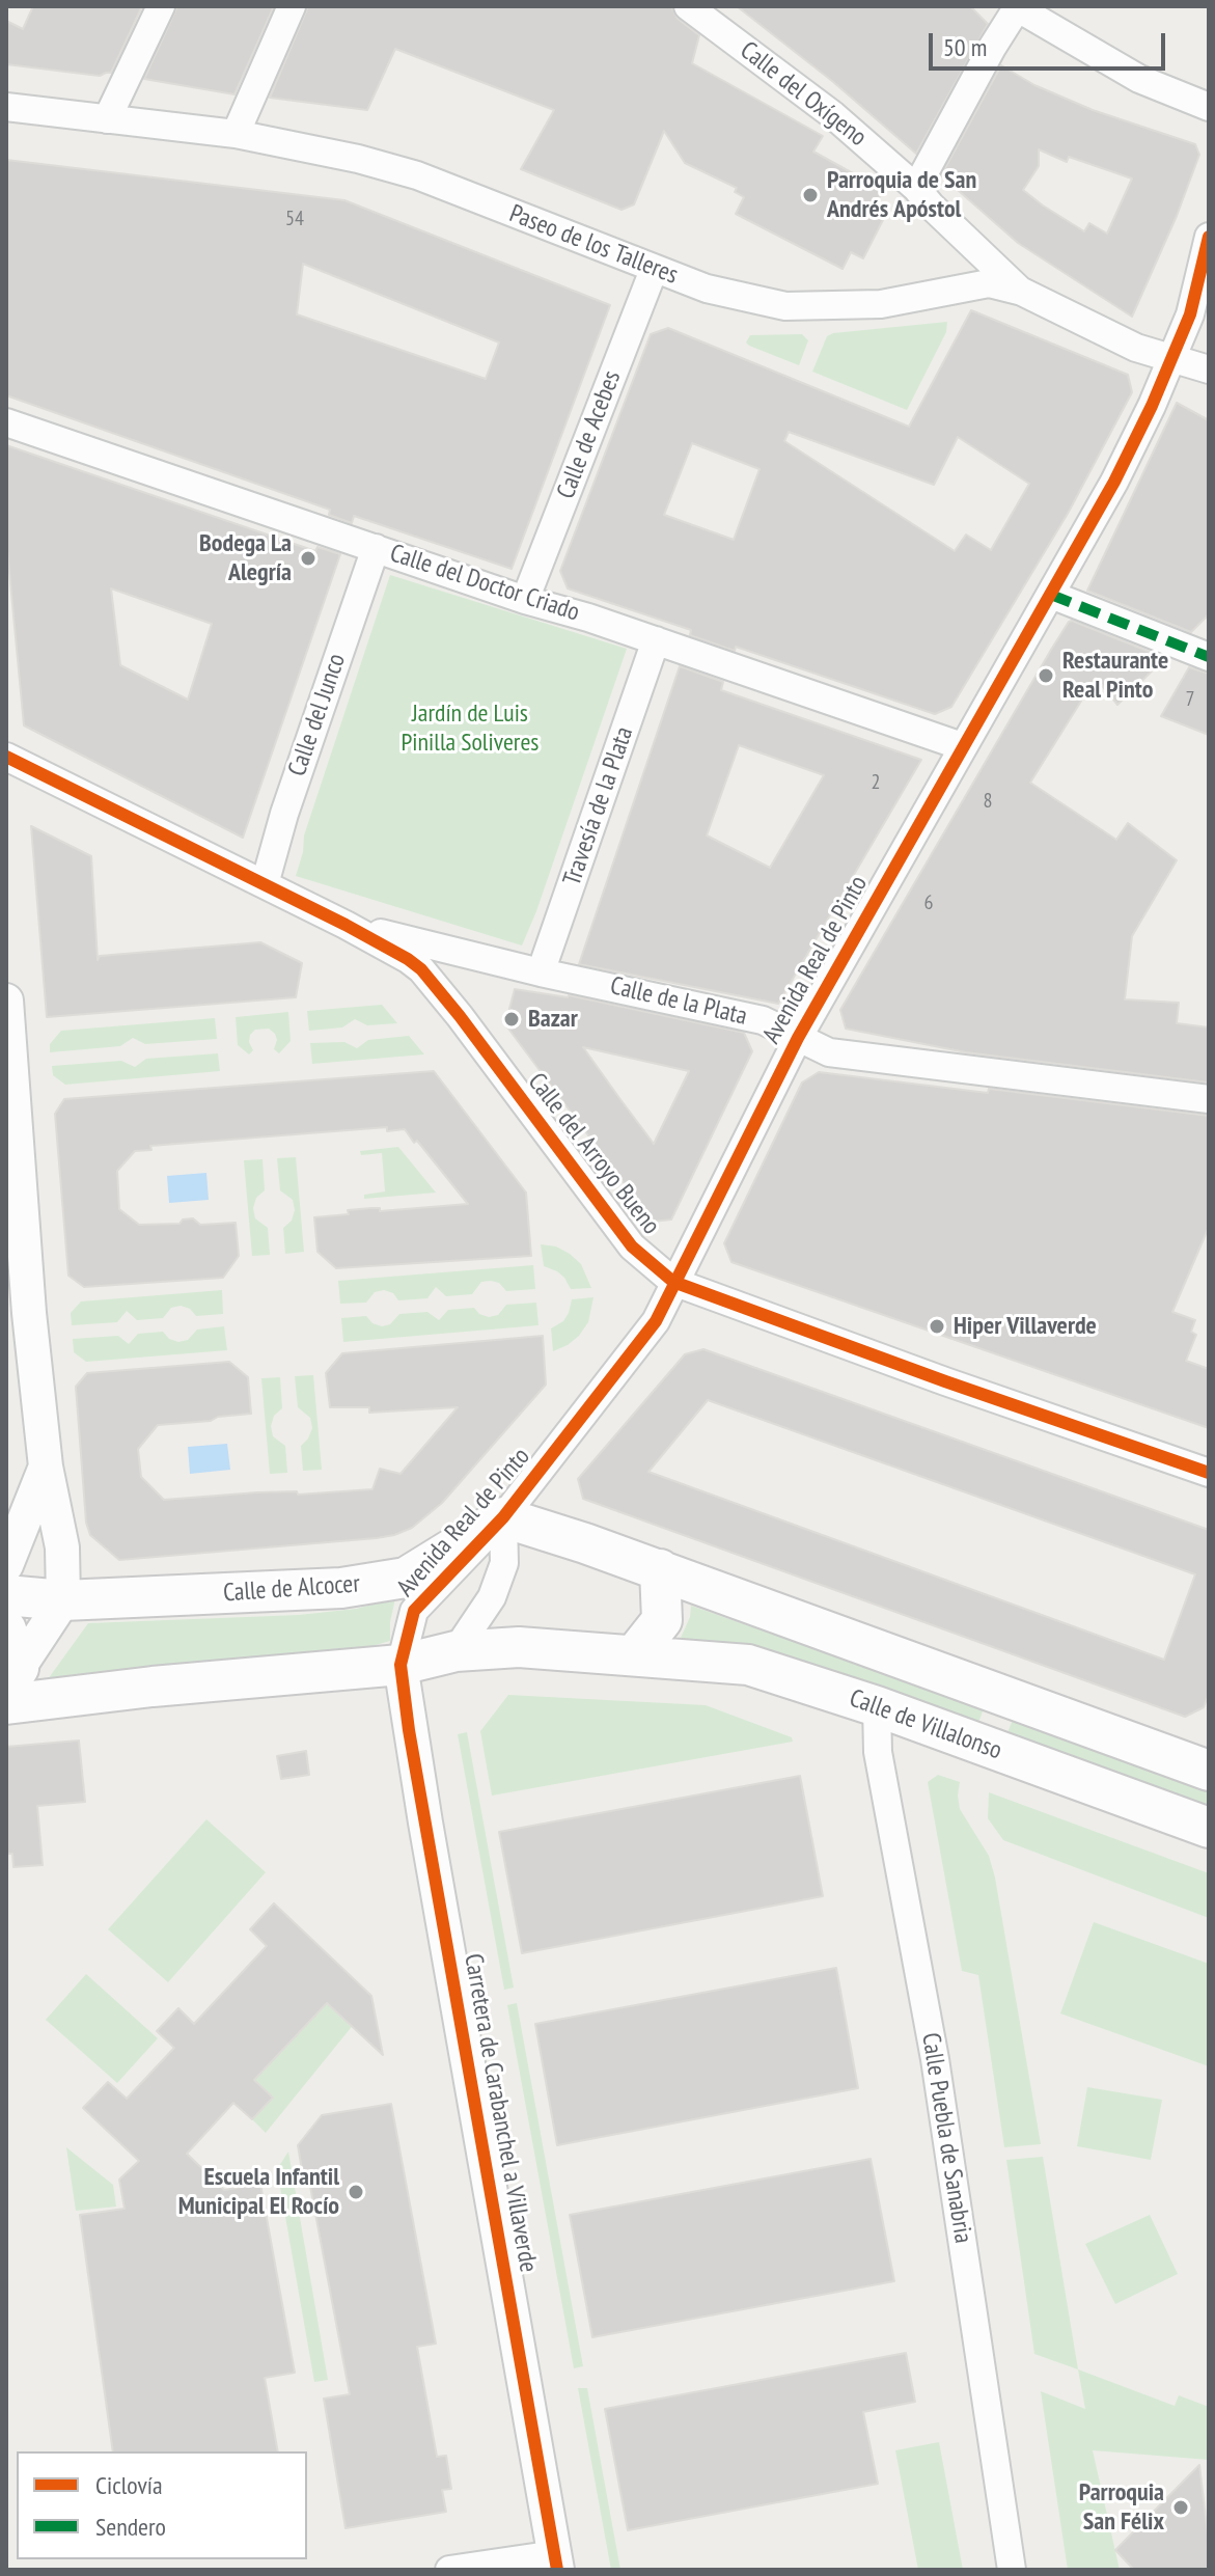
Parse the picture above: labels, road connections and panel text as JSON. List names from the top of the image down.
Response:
{
  "streets": {
    "main road": ["Calle de Alcocer", "Calle de Villalonso"],
    "street": [
      "Calle del Oxígeno",
      "Paseo de los Talleres",
      "Calle de Acebes",
      "Calle del Doctor Criado",
      "Calle del Junco",
      "Travesía de la Plata",
      "Avenida Real de Pinto",
      "Calle de la Plata",
      "Calle del Arroyo Bueno",
      "Carretera de Carabanchel a Villaverde",
      "Calle Puebla de Sanabria"
    ]
  },
  "crossings": [
    ["Calle del Oxígeno", "Paseo de los Talleres"],
    ["Paseo de los Talleres", "Calle de Acebes"],
    ["Paseo de los Talleres", "Avenida Real de Pinto"],
    ["Calle de Acebes", "Calle del Doctor Criado"],
    ["Calle del Doctor Criado", "Calle del Junco"],
    ["Calle del Doctor Criado", "Travesía de la Plata"],
    ["Calle del Doctor Criado", "Avenida Real de Pinto"],
    ["Calle del Junco", "Calle del Arroyo Bueno"],
    ["Travesía de la Plata", "Calle de la Plata"],
    ["Avenida Real de Pinto", "Calle de la Plata"],
    ["Avenida Real de Pinto", "Calle del Arroyo Bueno"],
    ["Avenida Real de Pinto", "Calle de Alcocer"],
    ["Avenida Real de Pinto", "Calle de Villalonso"],
    ["Avenida Real de Pinto", "Carretera de Carabanchel a Villaverde"],
    ["Calle de la Plata", "Calle del Arroyo Bueno"],
    ["Calle de Alcocer", "Calle de Villalonso"],
    ["Calle de Villalonso", "Calle Puebla de Sanabria"]
  ],
  "parks": ["Jardín de Luis Pinilla Soliveres"],
  "places": [
    "Parroquia de San Andrés Apóstol",
    "Bodega La Alegría",
    "Restaurante Real Pinto",
    "Bazar",
    "Hiper Villaverde",
    "Escuela Infantil Municipal El Rocío",
    "Parroquia San Félix"
  ],
  "house_numbers": [
    "54",
    "7",
    "2",
    "8",
    "6"
  ],
  "legend": ["Ciclovía", "Sendero"],
  "scale_bar": "50 m"
}
